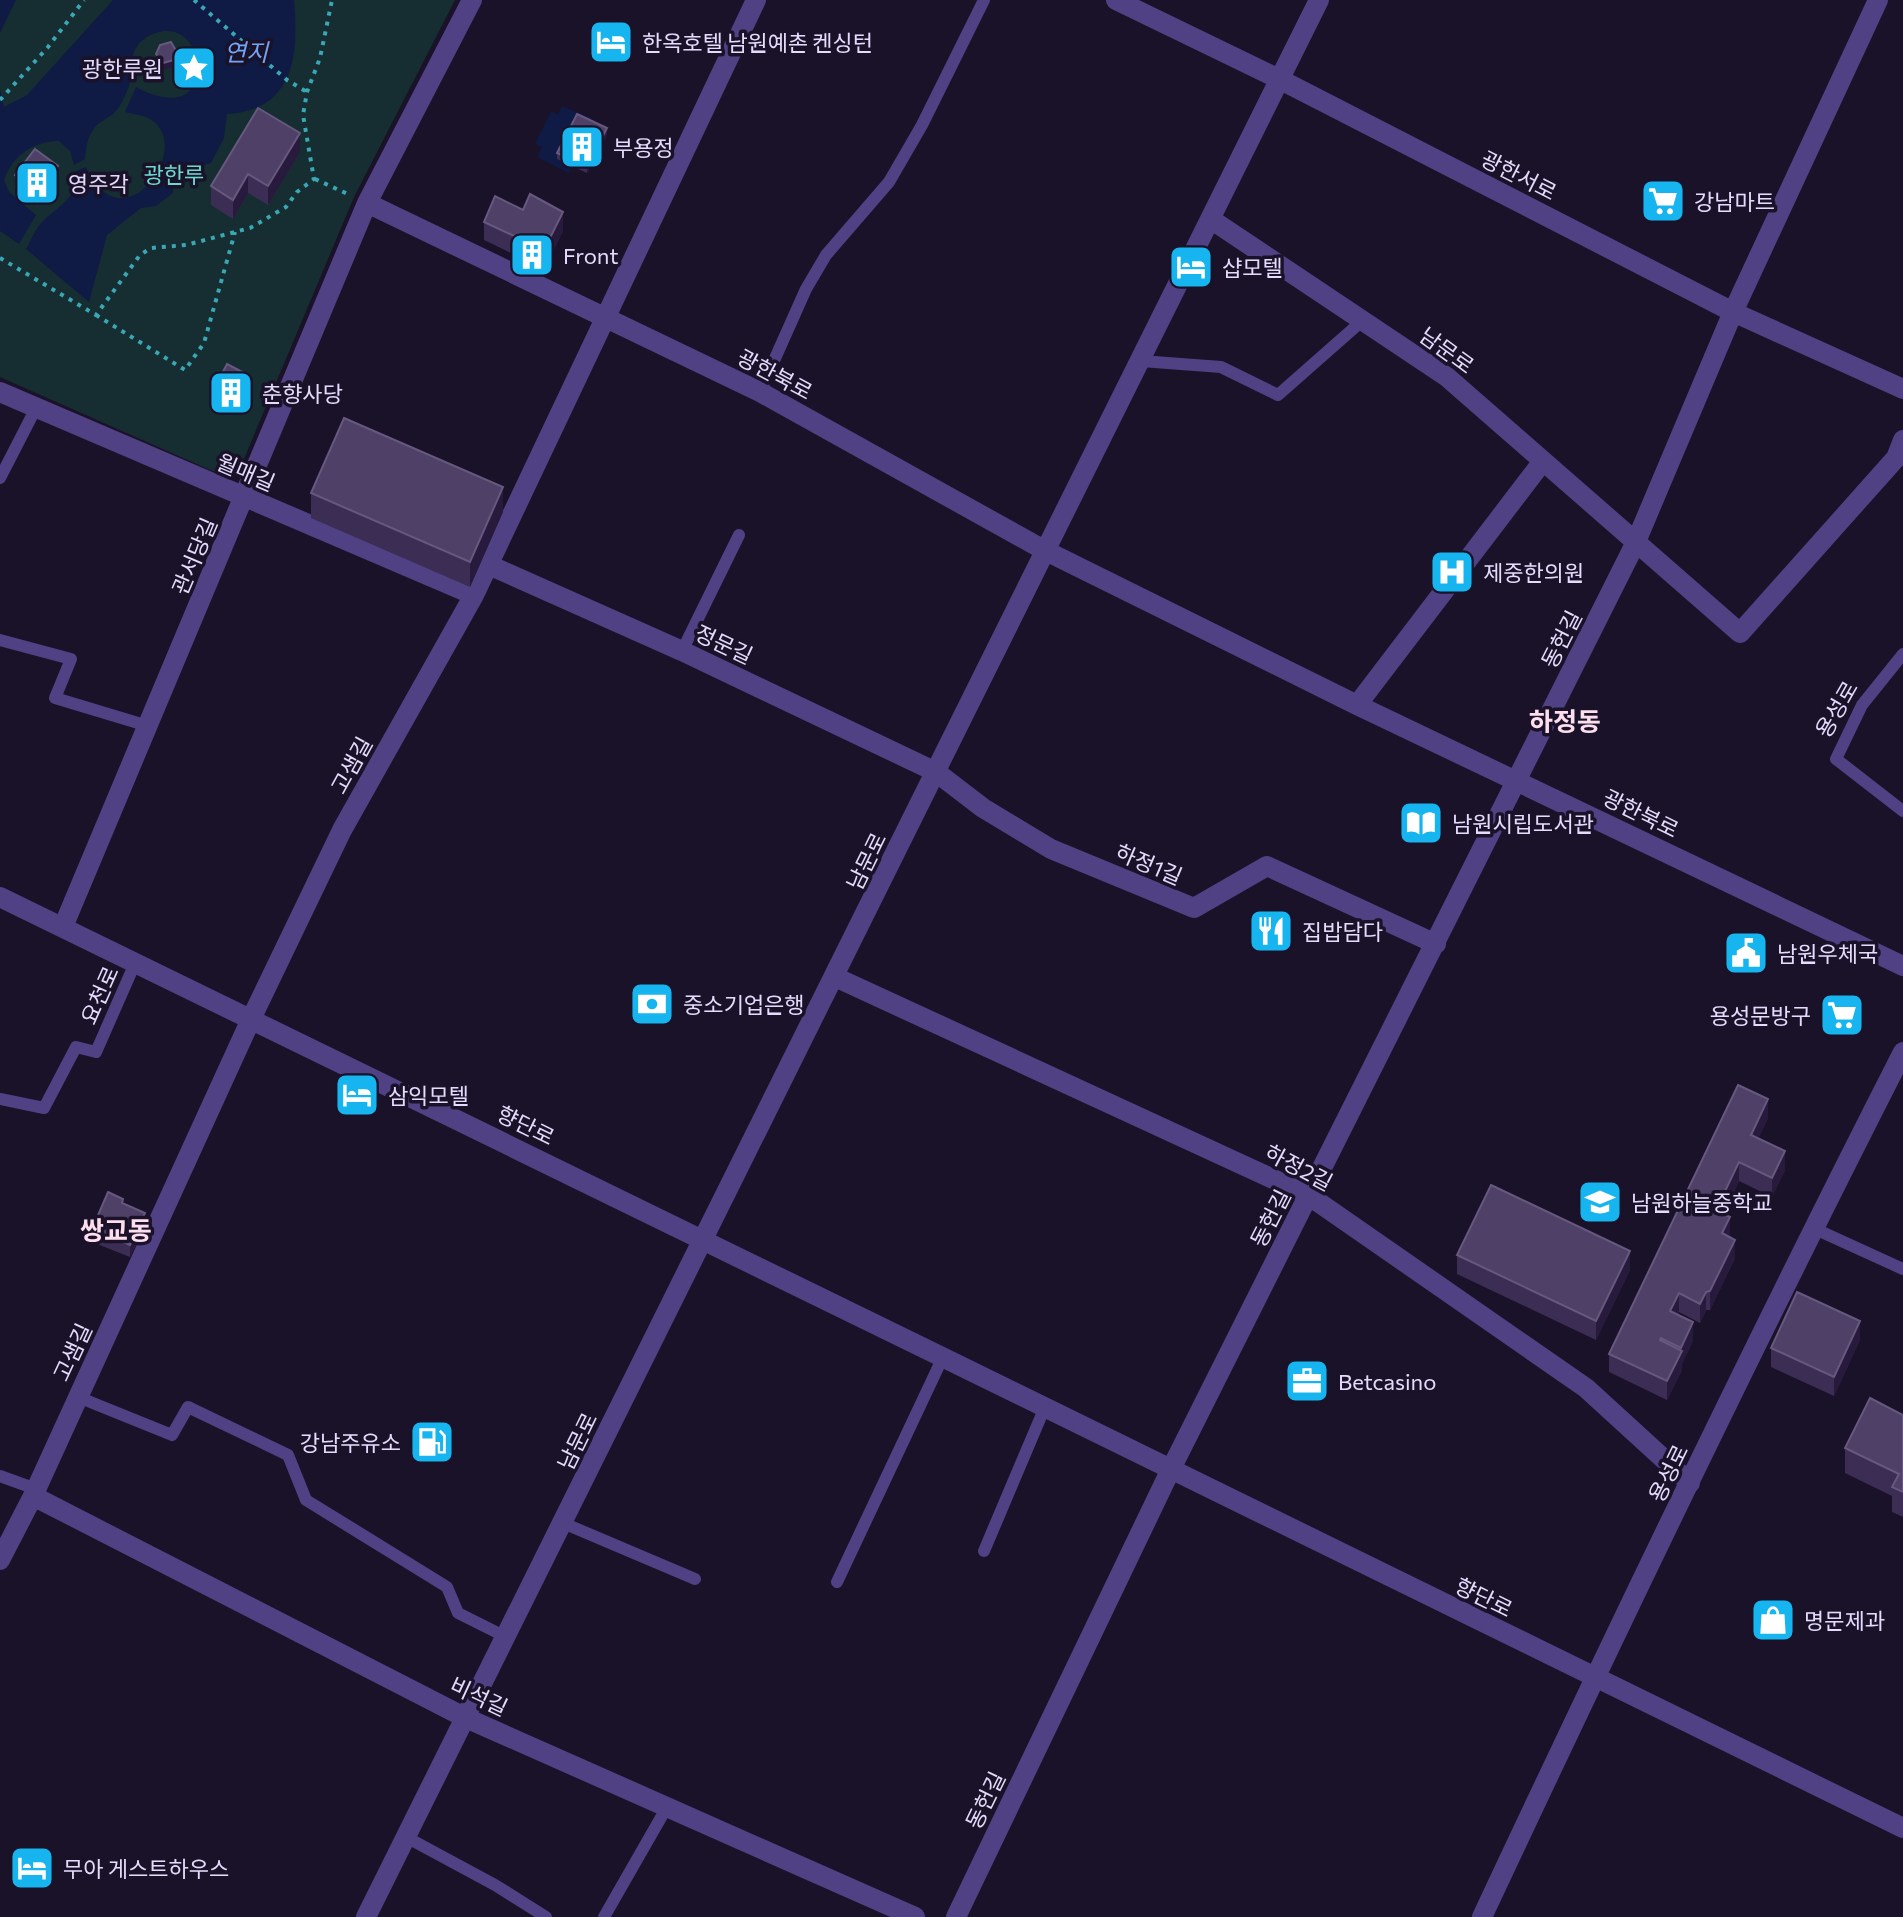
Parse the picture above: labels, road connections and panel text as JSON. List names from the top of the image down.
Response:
{
  "streets": {
    "street": [
      "광한서로",
      "남문로",
      "광한북로",
      "월매길",
      "관서당길",
      "동헌길",
      "정문길",
      "용성로",
      "고샘길",
      "하정1길",
      "향단로",
      "하정2길",
      "비석길"
    ],
    "lane": ["요천로"]
  },
  "crossings": [
    ["광한서로", "남문로"],
    ["광한서로", "동헌길"],
    ["남문로", "광한북로"],
    ["남문로", "동헌길"],
    ["남문로", "정문길"],
    ["남문로", "하정1길"],
    ["남문로", "향단로"],
    ["남문로", "하정2길"],
    ["남문로", "비석길"],
    ["광한북로", "관서당길"],
    ["광한북로", "동헌길"],
    ["광한북로", "고샘길"],
    ["월매길", "관서당길"],
    ["월매길", "고샘길"],
    ["관서당길", "향단로"],
    ["동헌길", "하정1길"],
    ["동헌길", "향단로"],
    ["동헌길", "하정2길"],
    ["정문길", "고샘길"],
    ["정문길", "하정1길"],
    ["용성로", "향단로"],
    ["용성로", "하정2길"],
    ["고샘길", "향단로"],
    ["고샘길", "비석길"],
    ["요천로", "향단로"]
  ],
  "districts": ["하정동", "쌍교동"],
  "water": ["연지"],
  "parks": ["광한루"],
  "places": {
    "hotel": [
      "한옥호텔 남원예촌 켄싱턴",
      "샵모텔",
      "삼익모텔",
      "무아 게스트하우스"
    ],
    "place": ["광한루원"],
    "building": [
      "부용정",
      "영주각",
      "Front",
      "춘향사당"
    ],
    "supermarket": ["강남마트", "용성문방구"],
    "hospital": ["제중한의원"],
    "library": ["남원시립도서관"],
    "restaurant": ["집밥담다"],
    "public building": ["남원우체국"],
    "bank": ["중소기업은행"],
    "school or university": ["남원하늘중학교"],
    "office": ["Betcasino"],
    "fuel station": ["강남주유소"],
    "shop": ["명문제과"]
  }
}
